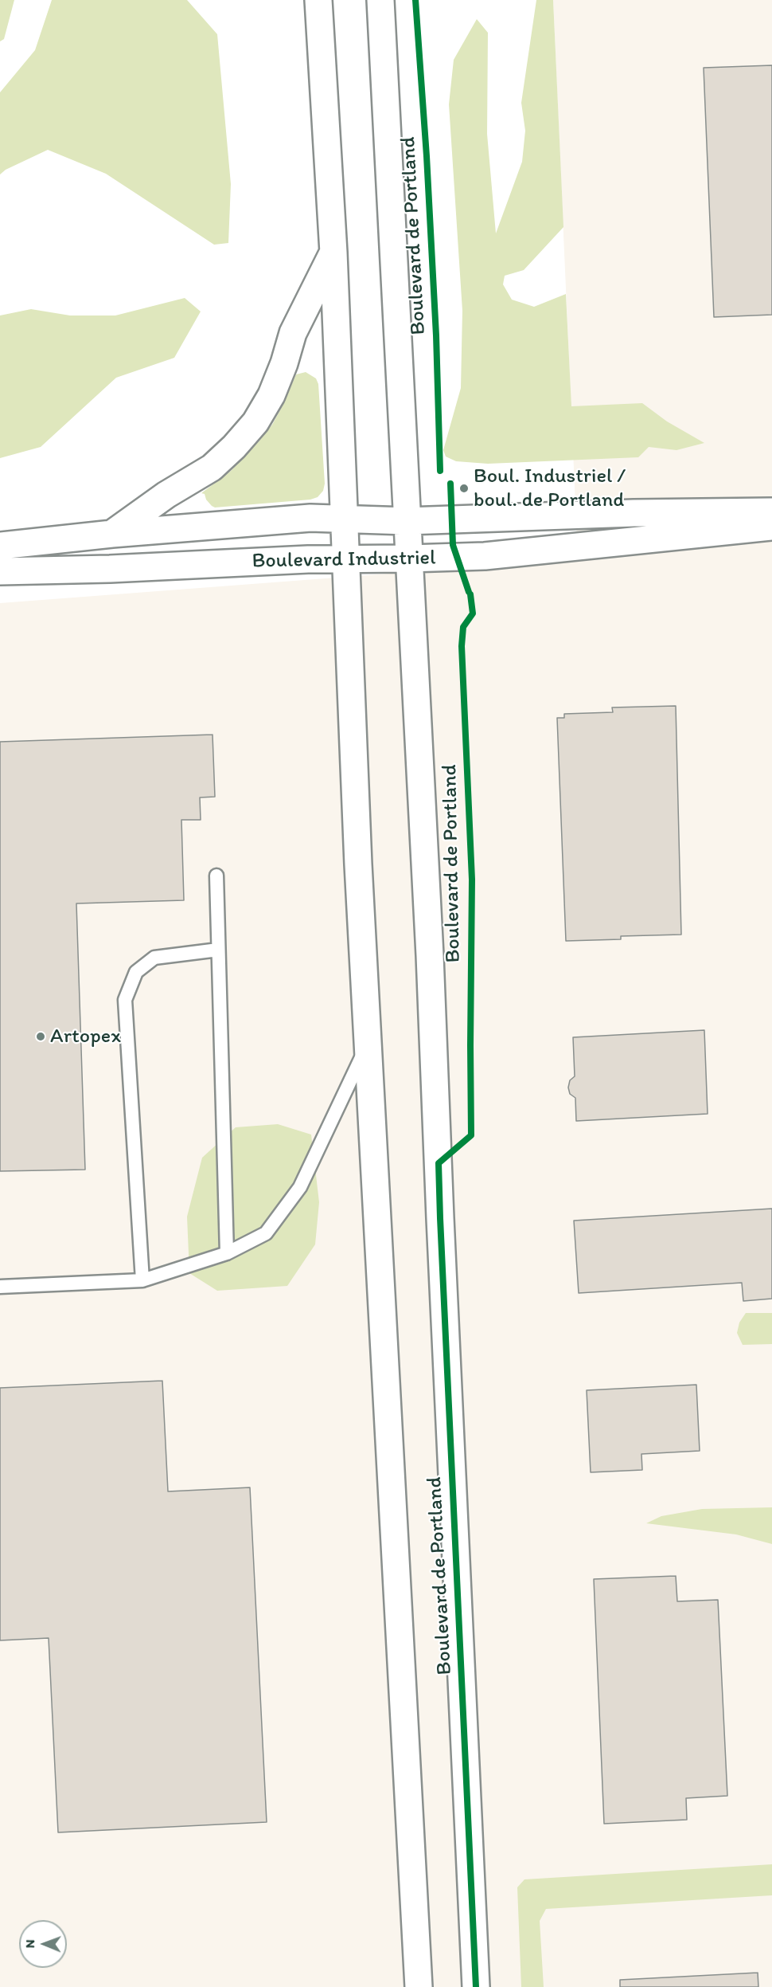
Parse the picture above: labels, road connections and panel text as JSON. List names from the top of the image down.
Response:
{
  "streets": {
    "main road": ["Boulevard de Portland", "Boulevard Industriel"]
  },
  "crossings": [
    ["Boulevard de Portland", "Boulevard Industriel"]
  ],
  "places": ["Boul. Industriel / boul. de Portland", "Artopex"],
  "north": "left"
}
